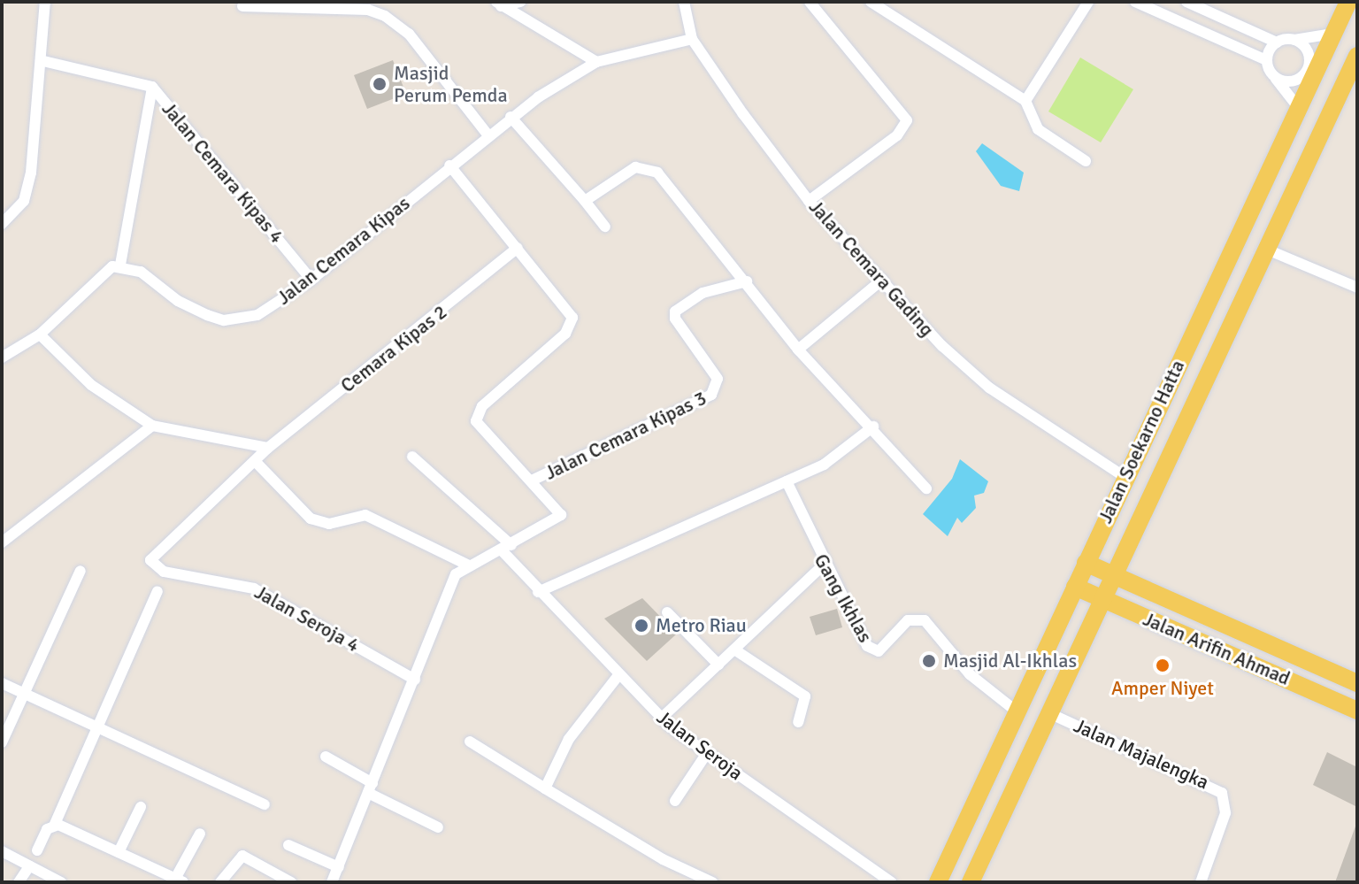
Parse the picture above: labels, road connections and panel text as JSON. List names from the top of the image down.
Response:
{
  "streets": {
    "main road": ["Jalan Soekarno Hatta", "Jalan Arifin Ahmad"],
    "street": [
      "Jalan Cemara Kipas 4",
      "Jalan Cemara Kipas",
      "Jalan Cemara Gading",
      "Cemara Kipas 2",
      "Jalan Cemara Kipas 3",
      "Gang Ikhlas",
      "Jalan Seroja 4",
      "Jalan Seroja",
      "Jalan Majalengka"
    ]
  },
  "crossings": [
    ["Jalan Cemara Kipas 4", "Jalan Cemara Kipas"],
    ["Jalan Cemara Kipas", "Jalan Cemara Gading"],
    ["Jalan Cemara Kipas", "Jalan Cemara Kipas 3"],
    ["Jalan Cemara Gading", "Jalan Soekarno Hatta"],
    ["Cemara Kipas 2", "Jalan Cemara Kipas 3"],
    ["Cemara Kipas 2", "Jalan Seroja 4"],
    ["Jalan Cemara Kipas 3", "Jalan Seroja"],
    ["Jalan Soekarno Hatta", "Gang Ikhlas"],
    ["Jalan Soekarno Hatta", "Jalan Arifin Ahmad"],
    ["Jalan Soekarno Hatta", "Jalan Majalengka"]
  ],
  "places": [
    "Masjid Perum Pemda",
    "Metro Riau",
    "Masjid Al-Ikhlas",
    "Amper Niyet"
  ]
}
